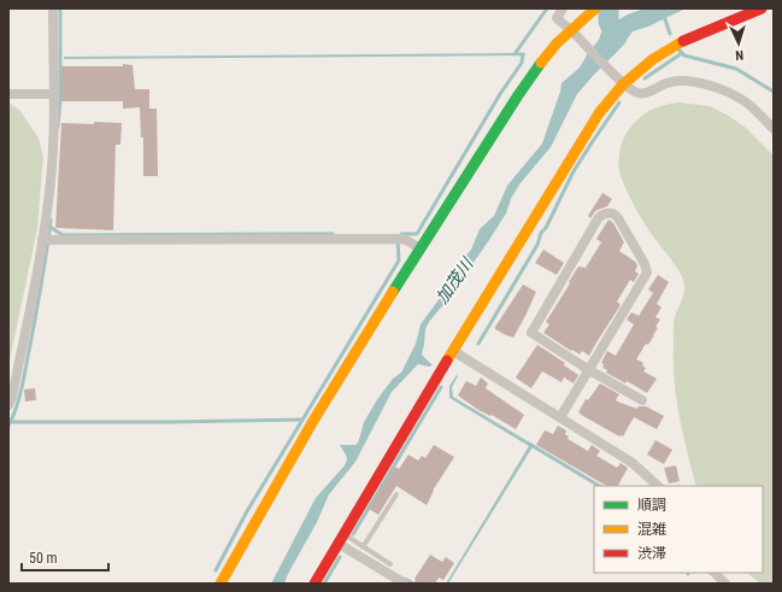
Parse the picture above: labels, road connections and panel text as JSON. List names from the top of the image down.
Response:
{
  "water": ["加茂川"],
  "legend": ["順調", "混雑", "渋滞"],
  "scale_bar": "50 m",
  "north": "bottom"
}
